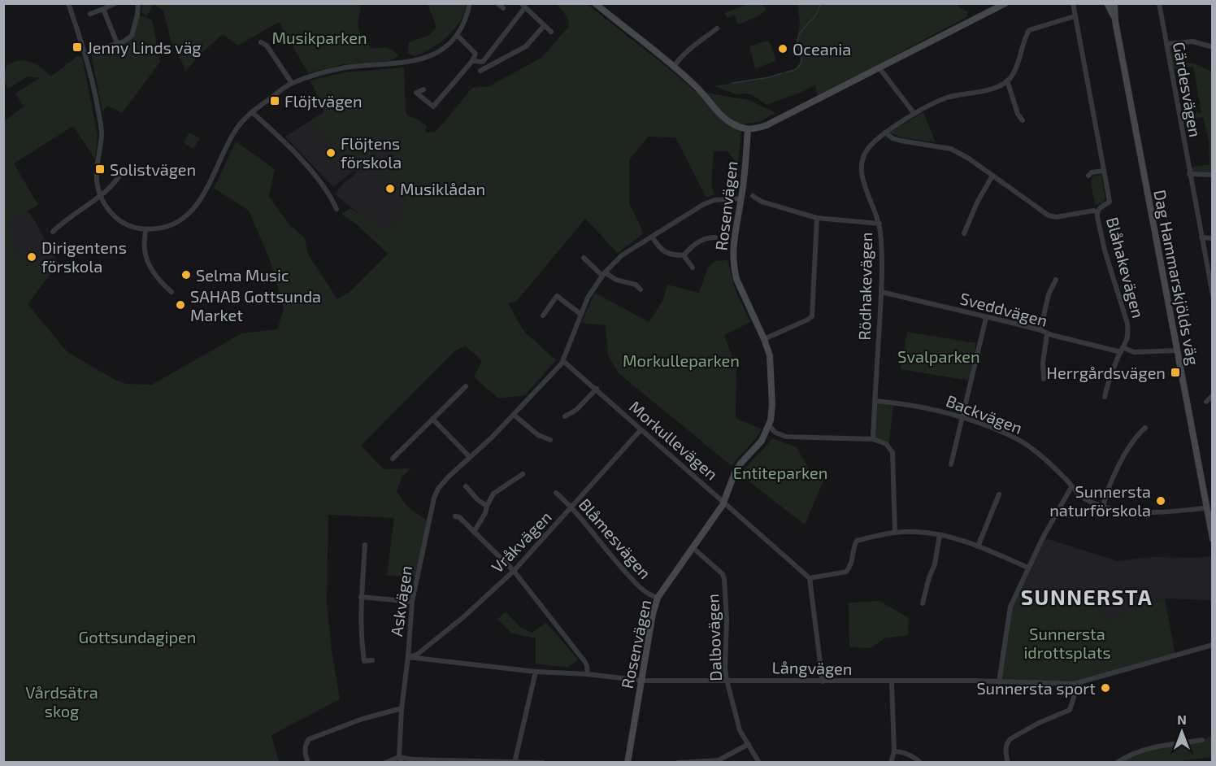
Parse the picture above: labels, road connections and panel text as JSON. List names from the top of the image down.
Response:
{
  "streets": {
    "street": [
      "Gärdesvägen",
      "Rosenvägen",
      "Blåhakevägen",
      "Dag Hammarskjölds väg",
      "Rödhakevägen",
      "Sveddvägen",
      "Backvägen",
      "Morkullevägen",
      "Blåmesvägen",
      "Vråkvägen",
      "Askvägen",
      "Dalbovägen",
      "Långvägen"
    ]
  },
  "crossings": [
    ["Rosenvägen", "Morkullevägen"],
    ["Rosenvägen", "Blåmesvägen"],
    ["Rosenvägen", "Dalbovägen"],
    ["Rosenvägen", "Långvägen"],
    ["Blåhakevägen", "Sveddvägen"],
    ["Dag Hammarskjölds väg", "Backvägen"],
    ["Rödhakevägen", "Sveddvägen"],
    ["Rödhakevägen", "Backvägen"],
    ["Morkullevägen", "Vråkvägen"],
    ["Morkullevägen", "Askvägen"],
    ["Blåmesvägen", "Vråkvägen"],
    ["Vråkvägen", "Askvägen"],
    ["Vråkvägen", "Långvägen"],
    ["Askvägen", "Långvägen"],
    ["Dalbovägen", "Långvägen"]
  ],
  "districts": ["SUNNERSTA"],
  "parks": [
    "Musikparken",
    "Svalparken",
    "Morkulleparken",
    "Entiteparken",
    "Sunnersta idrottsplats",
    "Gottsundagipen",
    "Vårdsätra skog"
  ],
  "places": {
    "transit": [
      "Jenny Linds väg",
      "Flöjtvägen",
      "Solistvägen",
      "Herrgårdsvägen"
    ],
    "other": [
      "Oceania",
      "Flöjtens förskola",
      "Musiklådan",
      "Dirigentens förskola",
      "Selma Music",
      "SAHAB Gottsunda Market",
      "Sunnersta naturförskola",
      "Sunnersta sport"
    ]
  },
  "north": "top"
}
